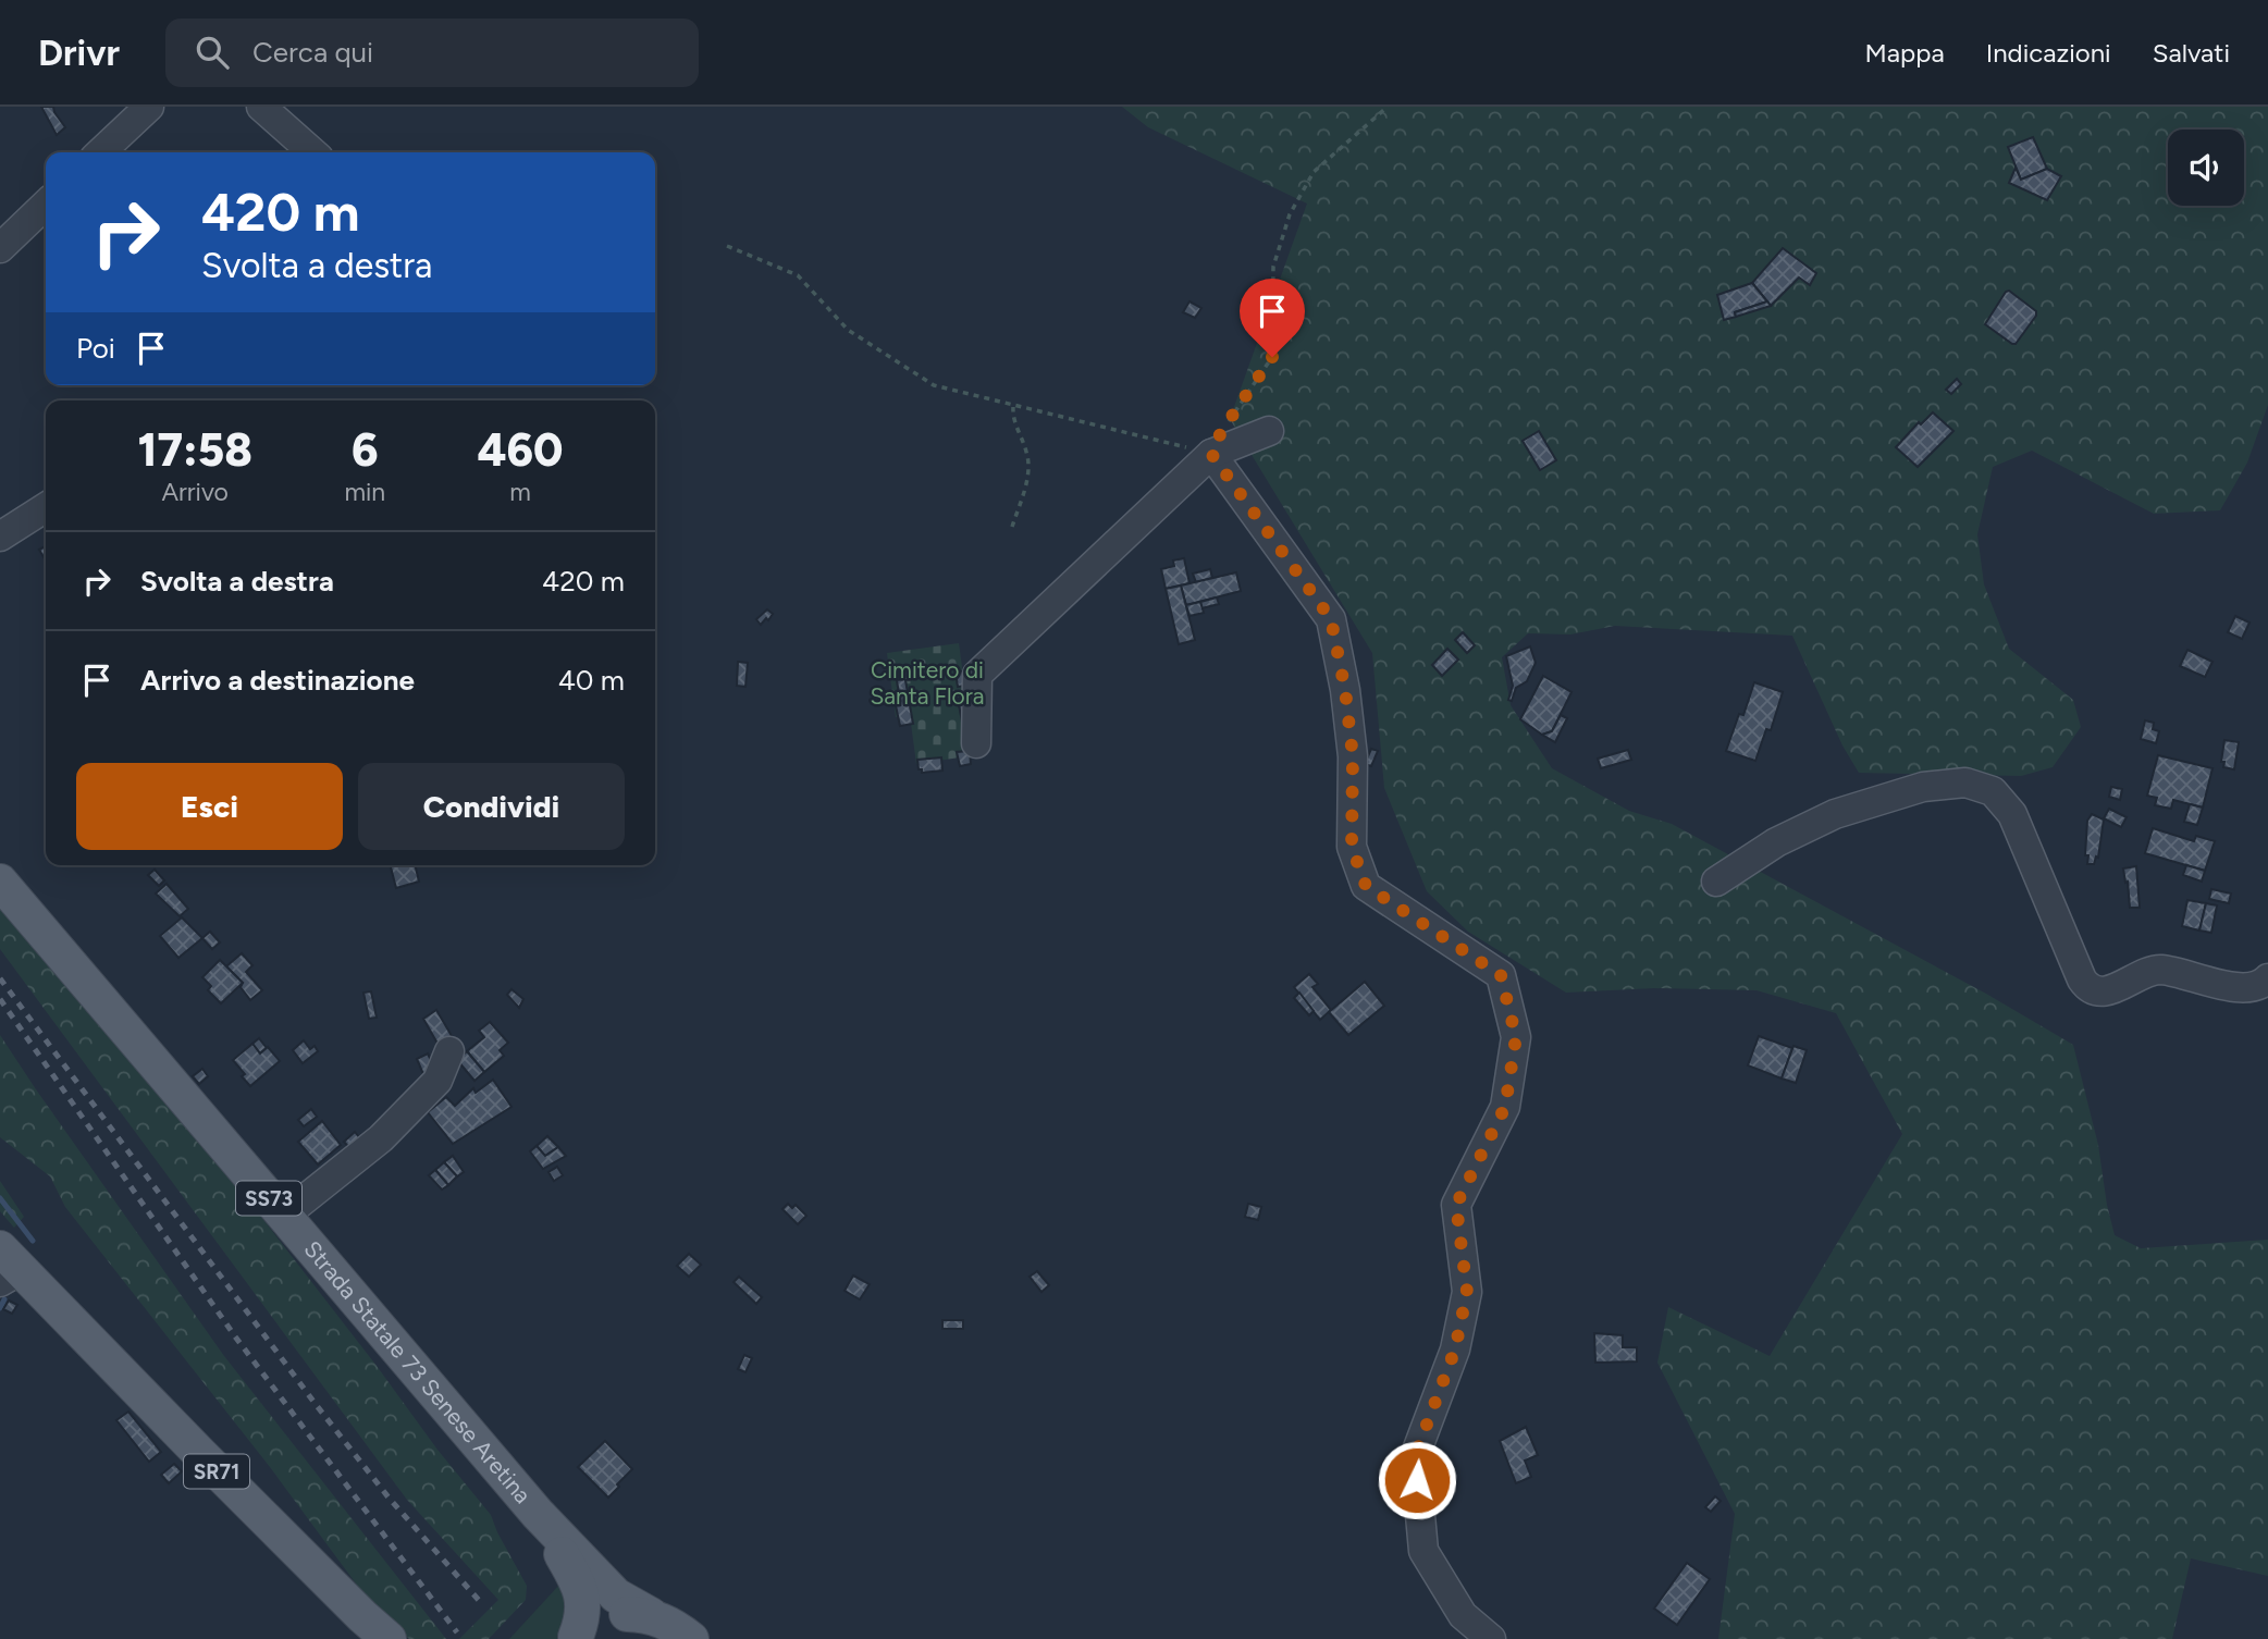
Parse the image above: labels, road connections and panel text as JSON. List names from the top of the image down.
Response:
{
  "streets": {
    "main road": ["SS73", "Strada Statale 73 Senese Aretina", "SR71"]
  },
  "parks": ["Cimitero di Santa Flora"],
  "page": {
    "header": "Drivr",
    "search": "Cerca qui",
    "nav": ["Mappa", "Indicazioni", "Salvati"],
    "turn": ["420 m", "Svolta a destra"],
    "then": "Poi",
    "eta": [
      "17:58",
      "Arrivo",
      "6",
      "min",
      "460",
      "m"
    ],
    "list": [
      {
        "name": "Svolta a destra",
        "value": "420 m"
      },
      {
        "name": "Arrivo a destinazione",
        "value": "40 m"
      }
    ],
    "buttons": ["Esci", "Condividi"]
  }
}
